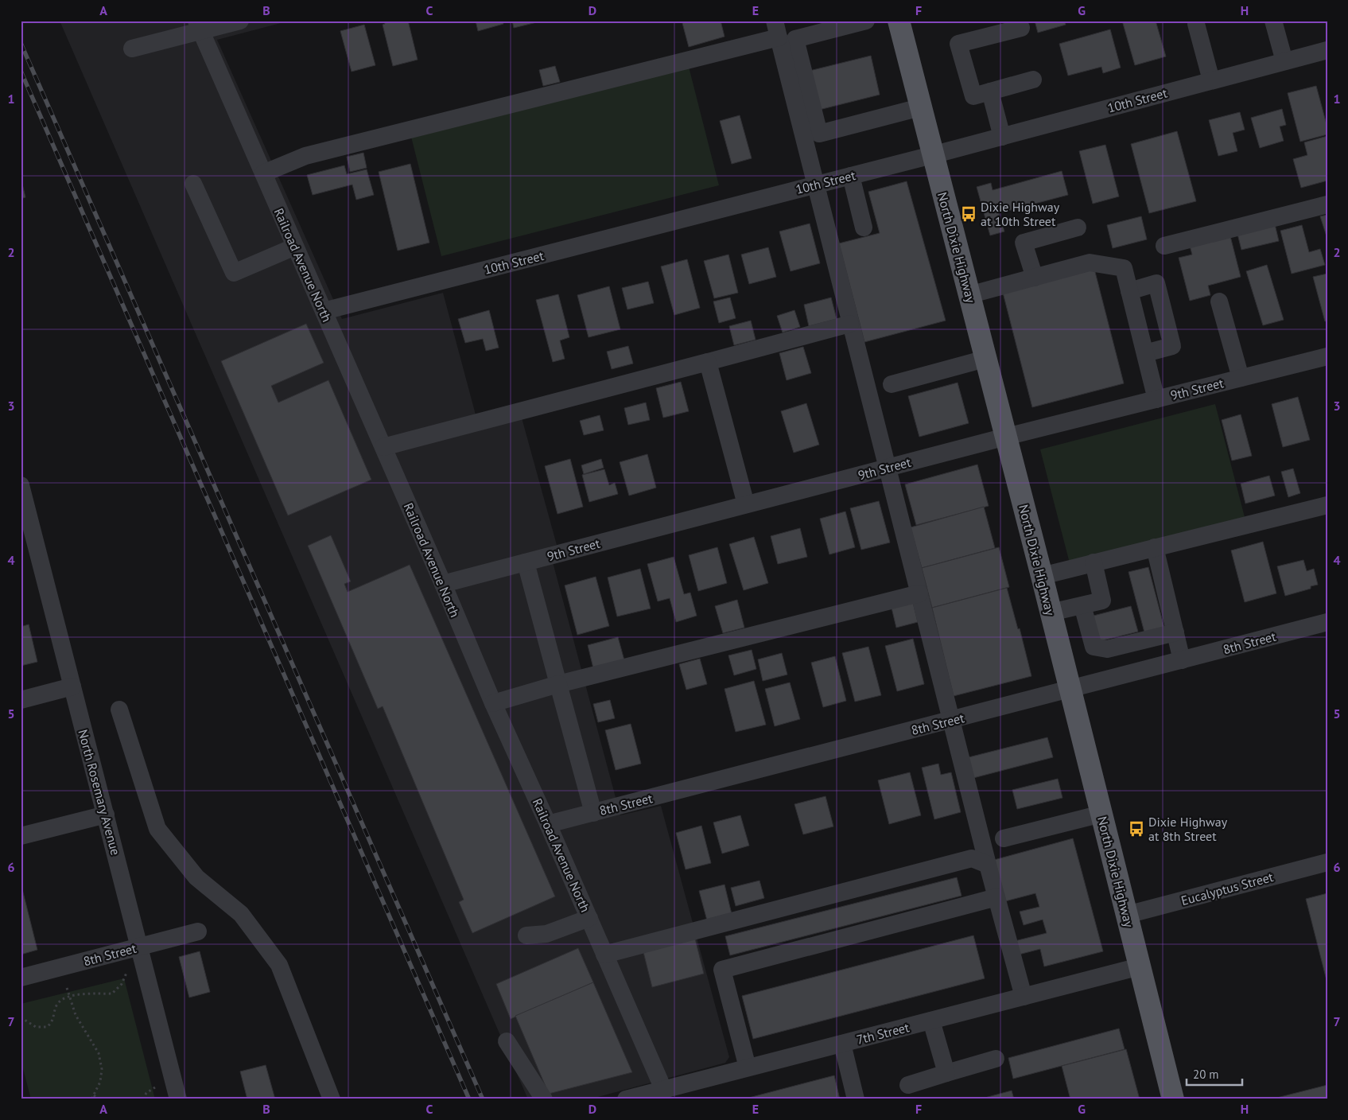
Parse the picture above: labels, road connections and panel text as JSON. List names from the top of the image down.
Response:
{
  "streets": {
    "main road": ["North Dixie Highway"],
    "street": [
      "10th Street",
      "Railroad Avenue North",
      "9th Street",
      "8th Street",
      "North Rosemary Avenue",
      "Eucalyptus Street",
      "7th Street"
    ]
  },
  "crossings": [
    ["10th Street", "North Dixie Highway"],
    ["10th Street", "Railroad Avenue North"],
    ["North Dixie Highway", "9th Street"],
    ["North Dixie Highway", "8th Street"],
    ["North Dixie Highway", "Eucalyptus Street"],
    ["North Dixie Highway", "7th Street"],
    ["Railroad Avenue North", "9th Street"],
    ["Railroad Avenue North", "8th Street"],
    ["Railroad Avenue North", "7th Street"],
    ["8th Street", "North Rosemary Avenue"]
  ],
  "places": {
    "bus stop": ["Dixie Highway at 10th Street", "Dixie Highway at 8th Street"]
  },
  "scale_bar": "20 m",
  "grid": {
    "columns": [
      "A",
      "B",
      "C",
      "D",
      "E",
      "F",
      "G",
      "H"
    ],
    "rows": [
      "1",
      "2",
      "3",
      "4",
      "5",
      "6",
      "7"
    ]
  }
}
